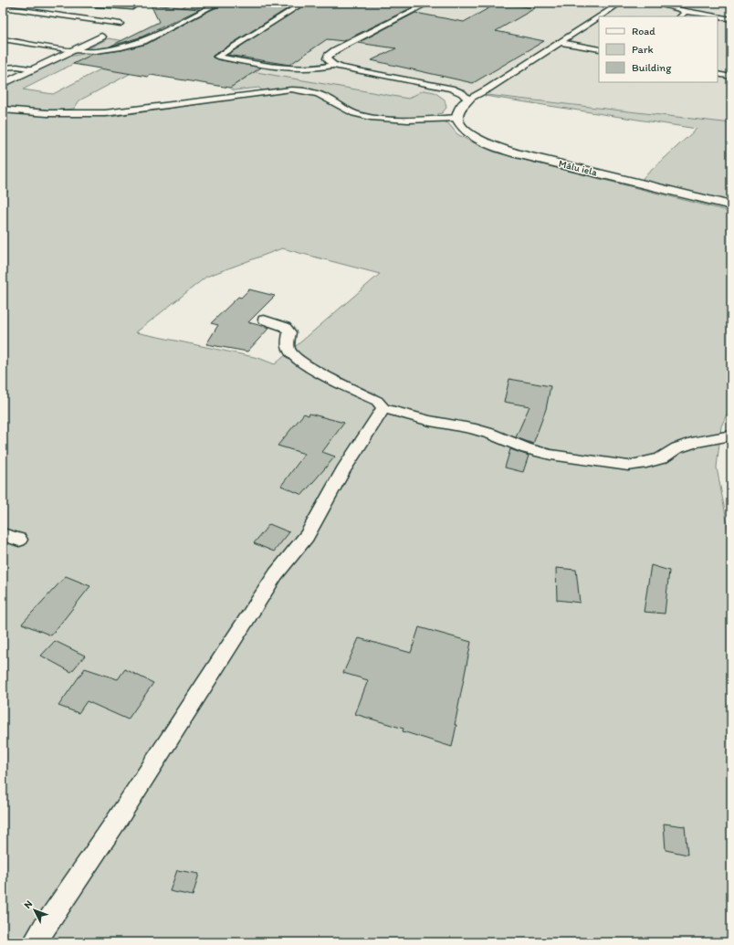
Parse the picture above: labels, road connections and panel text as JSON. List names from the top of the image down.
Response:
{
  "streets": {
    "street": ["Mālu iela"]
  },
  "legend": ["Road", "Park", "Building"],
  "north": "top left"
}
